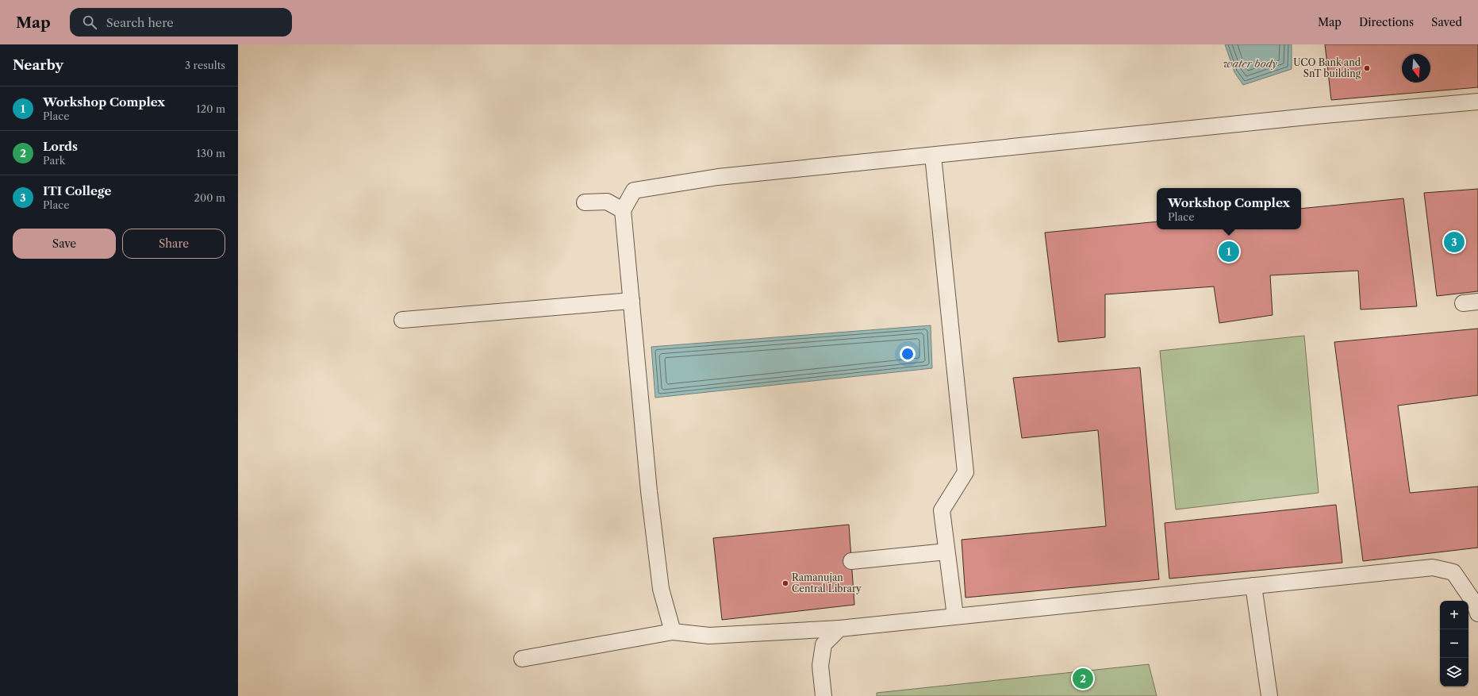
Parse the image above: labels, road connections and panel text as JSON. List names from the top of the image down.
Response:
{
  "water": ["water body"],
  "places": ["UCO Bank and SnT building", "Ramanujan Central Library"],
  "north": "bottom",
  "page": {
    "header": "Map",
    "search": "Search here",
    "nav": ["Map", "Directions", "Saved"],
    "heading": ["Nearby", "3 results"],
    "list": [
      {
        "mark": "1",
        "name": "Workshop Complex",
        "note": "Place",
        "value": "120 m"
      },
      {
        "mark": "2",
        "name": "Lords",
        "note": "Park",
        "value": "130 m"
      },
      {
        "mark": "3",
        "name": "ITI College",
        "note": "Place",
        "value": "200 m"
      }
    ],
    "popup": ["Workshop Complex", "Place"],
    "buttons": ["Save", "Share"],
    "pins": ["3", "1", "2"],
    "map_buttons": ["+", "−"]
  }
}
